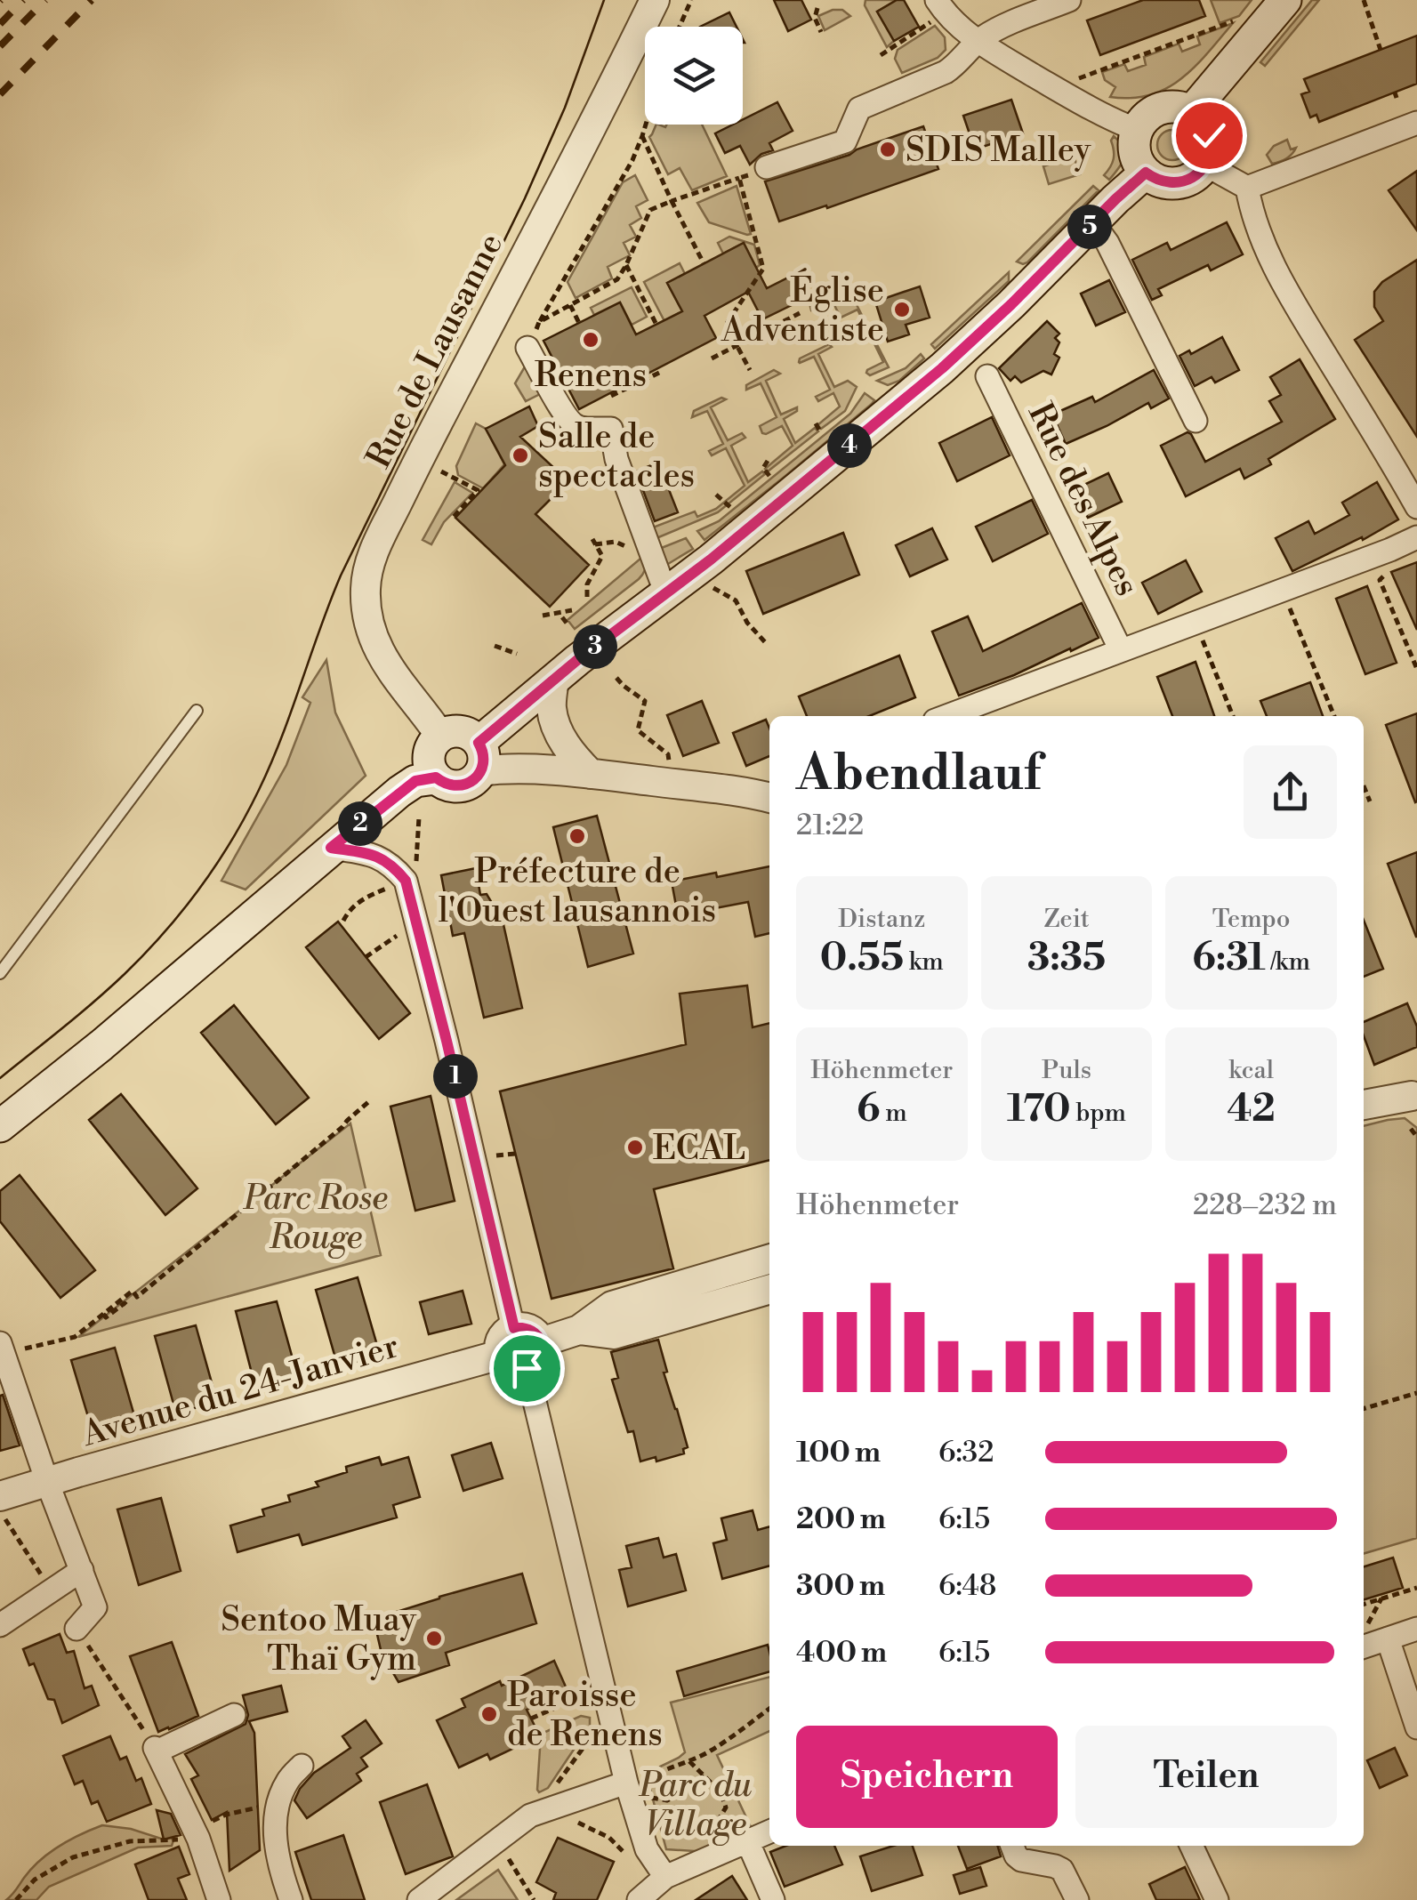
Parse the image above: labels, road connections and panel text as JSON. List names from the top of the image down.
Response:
{
  "streets": {
    "street": ["Rue de Lausanne", "Rue des Alpes", "Avenue du 24-Janvier"]
  },
  "parks": ["Parc Rose Rouge", "Parc du Village"],
  "places": [
    "SDIS Malley",
    "Église Adventiste",
    "Renens",
    "Salle de spectacles",
    "Préfecture de l'Ouest lausannois",
    "ECAL",
    "Sentoo Muay Thaï Gym",
    "Paroisse de Renens"
  ],
  "page": {
    "pins": [
      "5",
      "4",
      "3",
      "2",
      "1"
    ],
    "heading": ["Abendlauf", "21:22"],
    "stats": [
      ["Distanz", "0.55 km"],
      ["Zeit", "3:35"],
      ["Tempo", "6:31 /km"],
      ["Höhenmeter", "6 m"],
      ["Puls", "170 bpm"],
      ["kcal", "42"]
    ],
    "chart": ["Höhenmeter", "228–232 m"],
    "list": [
      {
        "name": "100 m",
        "note": "6:32"
      },
      {
        "name": "200 m",
        "note": "6:15"
      },
      {
        "name": "300 m",
        "note": "6:48"
      },
      {
        "name": "400 m",
        "note": "6:15"
      }
    ],
    "buttons": ["Speichern", "Teilen"]
  }
}
